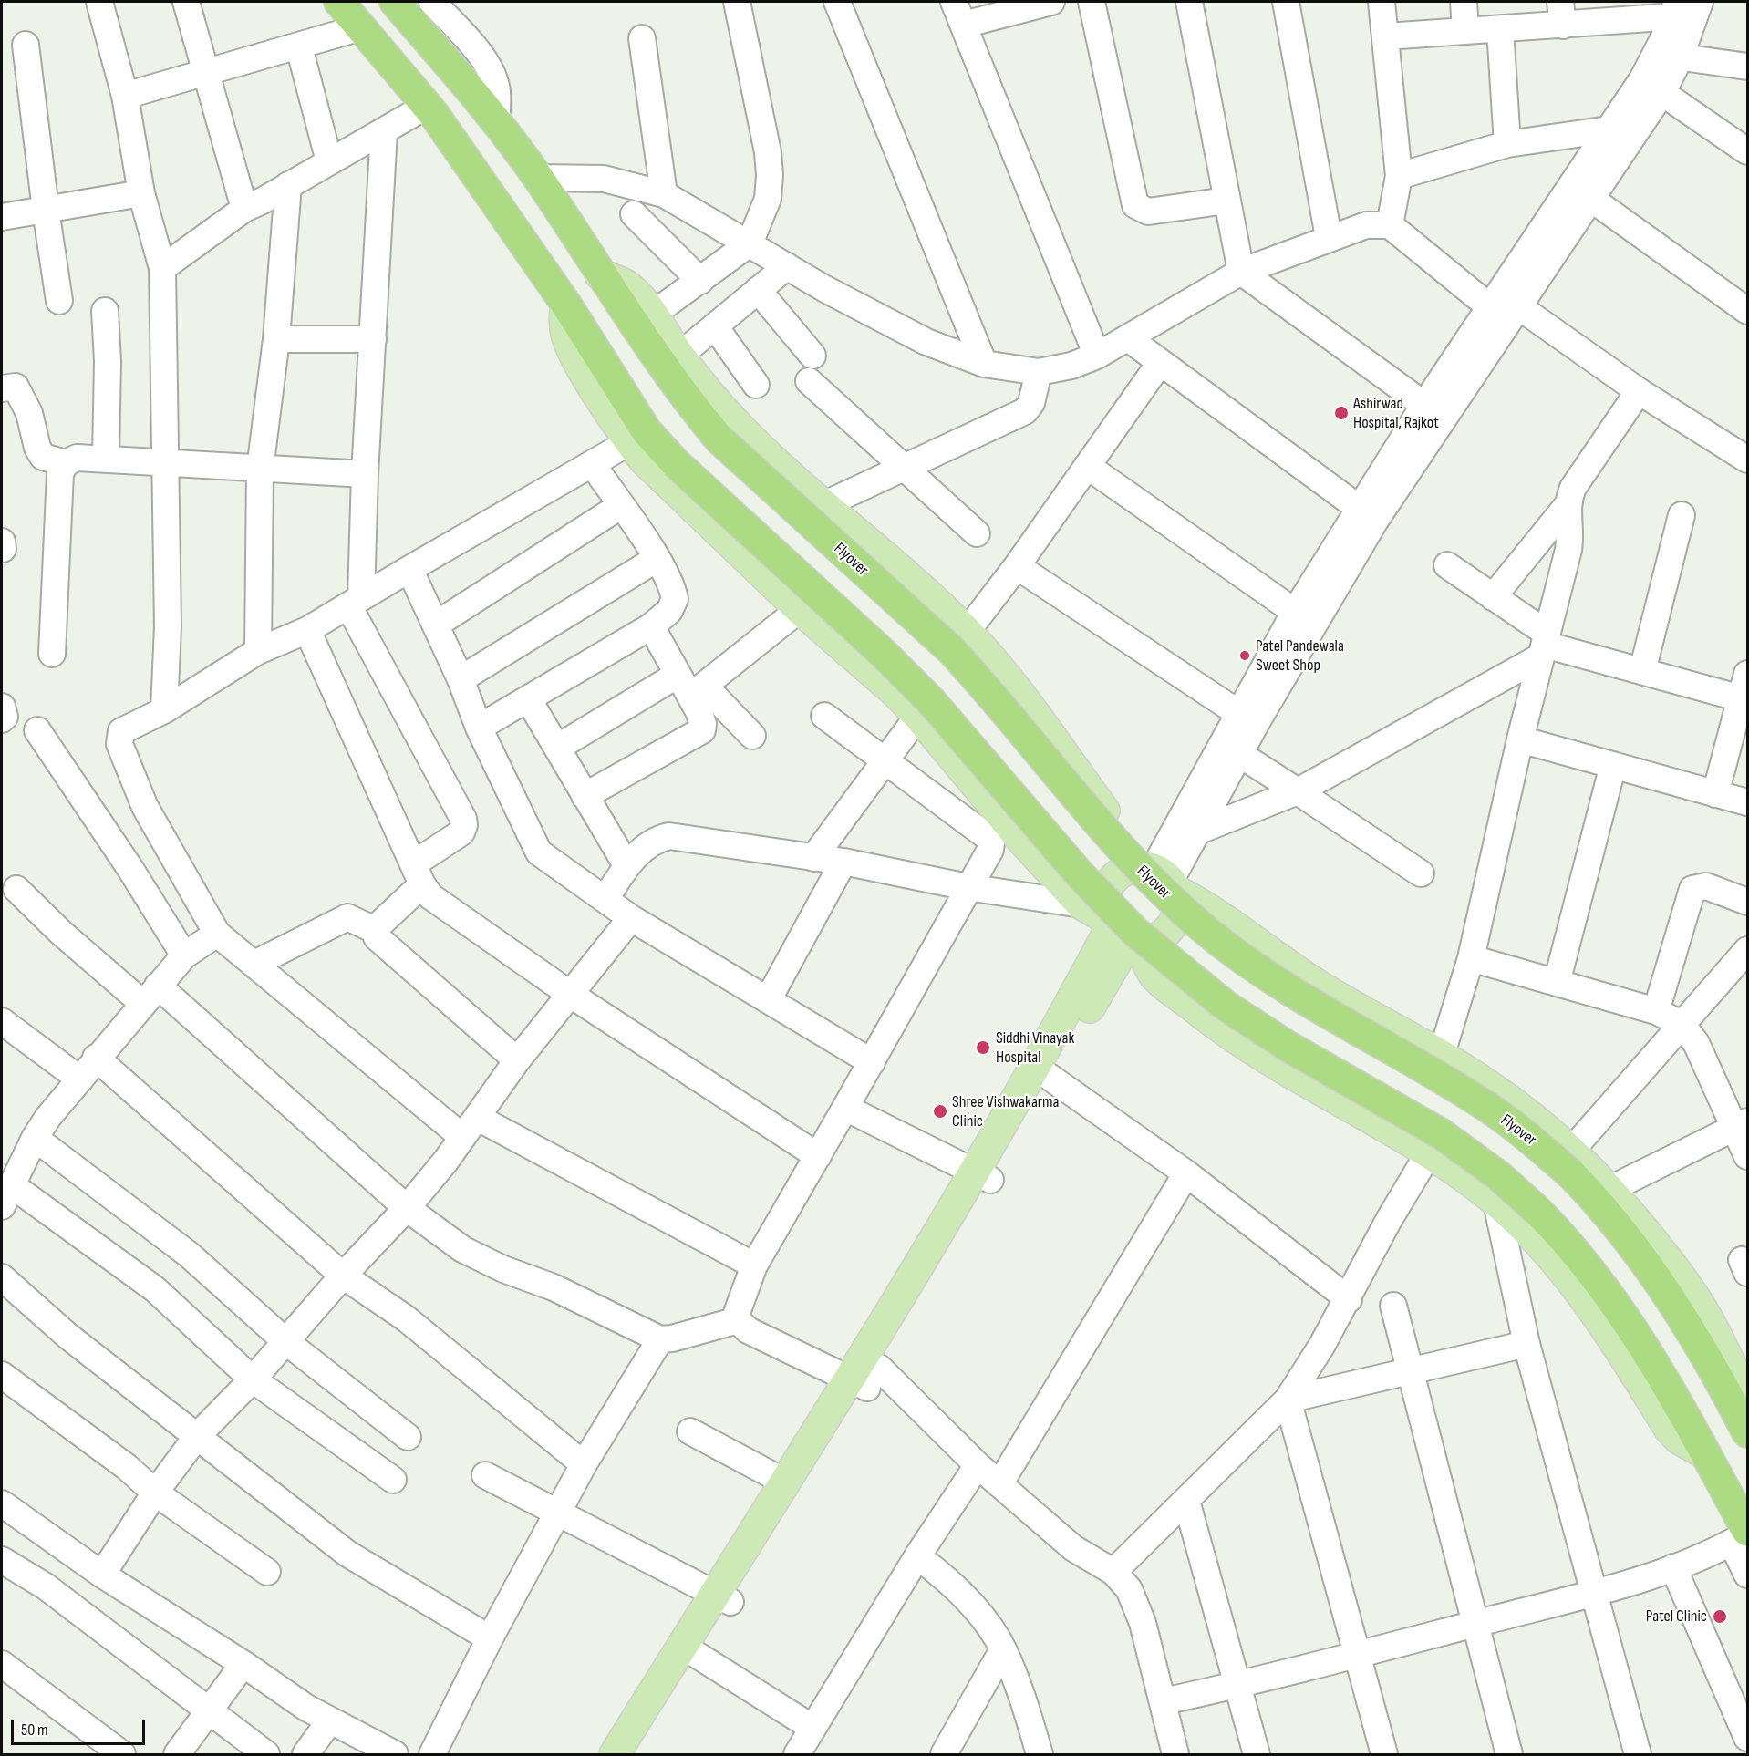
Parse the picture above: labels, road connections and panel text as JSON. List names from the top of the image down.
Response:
{
  "streets": {
    "highway": ["Flyover"]
  },
  "places": [
    "Ashirwad Hospital, Rajkot",
    "Patel Pandewala Sweet Shop",
    "Siddhi Vinayak Hospital",
    "Shree Vishwakarma Clinic",
    "Patel Clinic"
  ],
  "scale_bar": "50 m"
}
